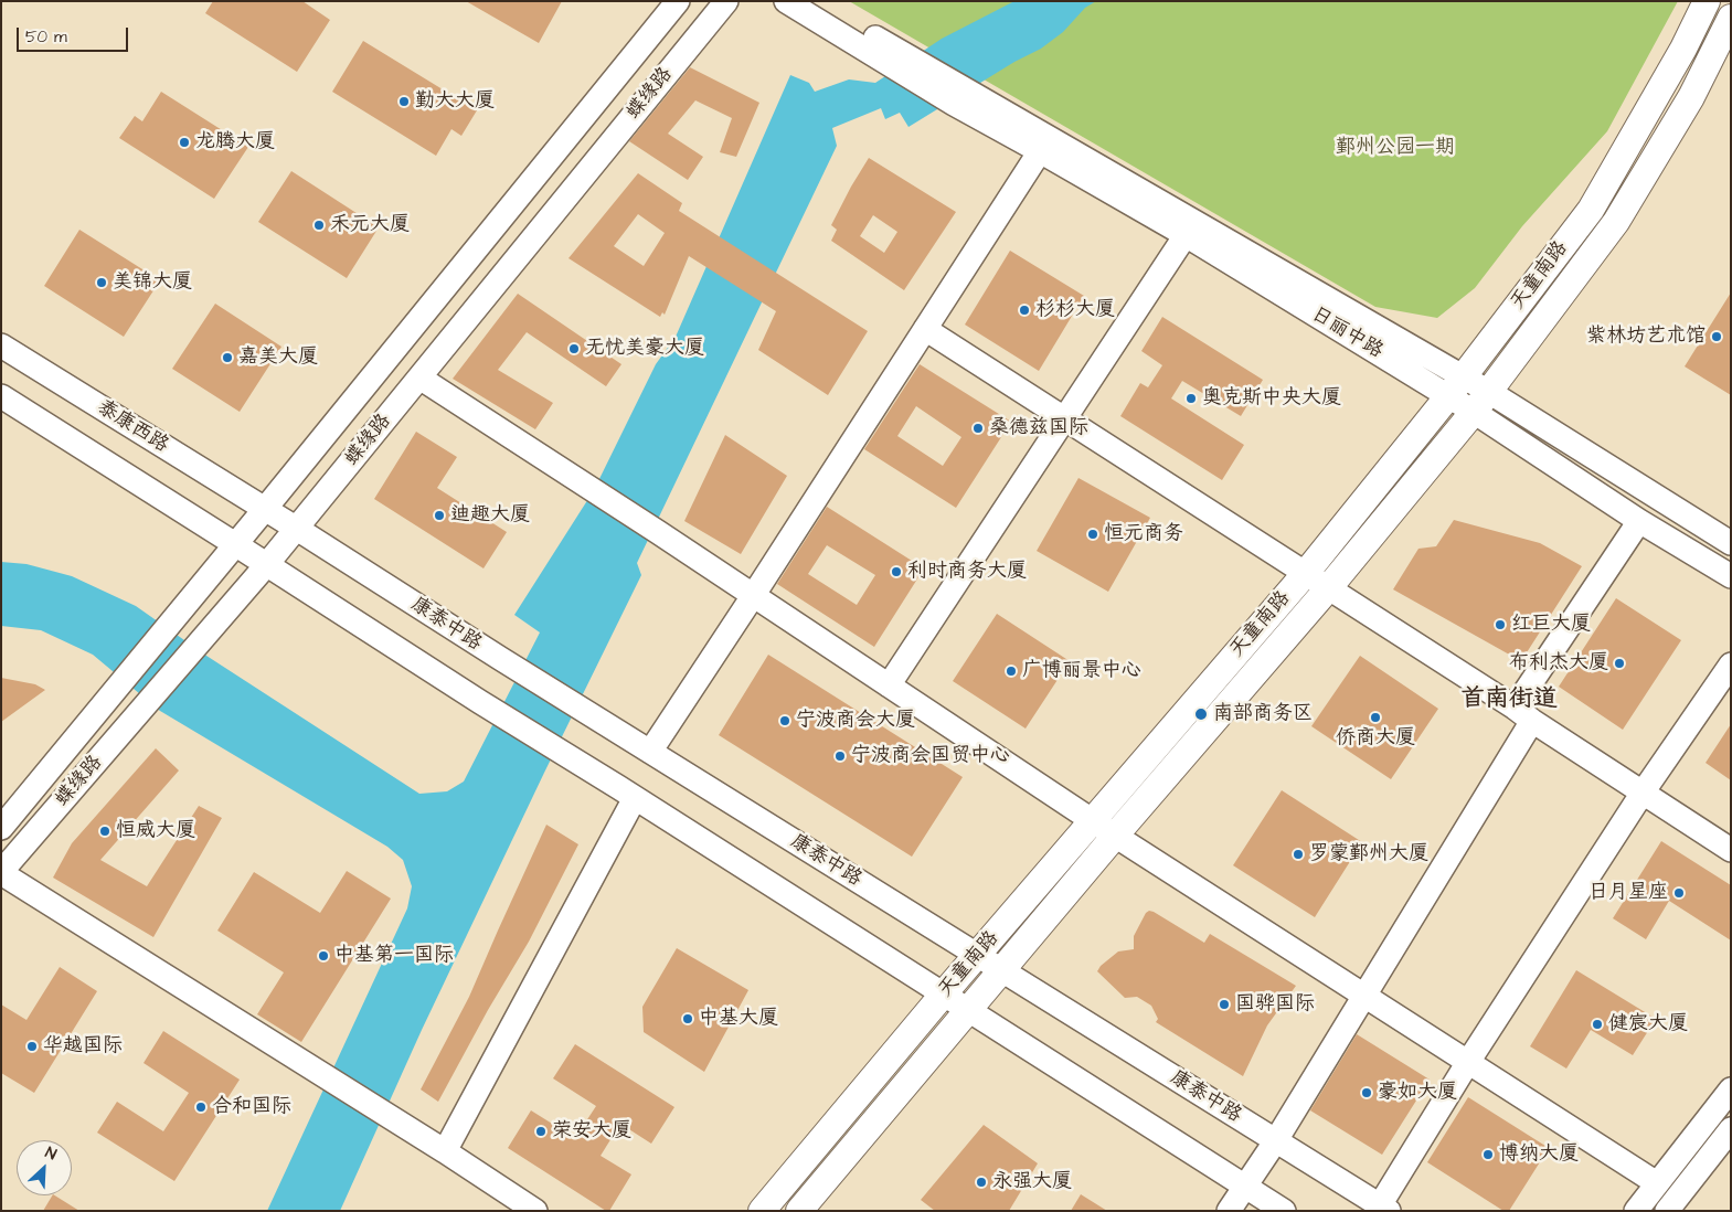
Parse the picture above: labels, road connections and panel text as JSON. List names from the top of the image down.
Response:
{
  "streets": {
    "main road": ["天童南路"],
    "street": [
      "蝶缘路",
      "日丽中路",
      "泰康西路",
      "康泰中路"
    ]
  },
  "crossings": [
    ["蝶缘路", "泰康西路"],
    ["蝶缘路", "康泰中路"],
    ["天童南路", "日丽中路"],
    ["天童南路", "康泰中路"],
    ["泰康西路", "康泰中路"]
  ],
  "districts": ["首南街道"],
  "parks": ["鄞州公园一期"],
  "places": [
    "勤大大厦",
    "龙腾大厦",
    "禾元大厦",
    "美锦大厦",
    "杉杉大厦",
    "紫林坊艺术馆",
    "无忧美豪大厦",
    "嘉美大厦",
    "奥克斯中央大厦",
    "桑德兹国际",
    "迪趣大厦",
    "恒元商务",
    "利时商务大厦",
    "红巨大厦",
    "布利杰大厦",
    "广博丽景中心",
    "南部商务区",
    "侨商大厦",
    "宁波商会大厦",
    "宁波商会国贸中心",
    "恒威大厦",
    "罗蒙鄞州大厦",
    "日月星座",
    "中基第一国际",
    "国骅国际",
    "中基大厦",
    "健宸大厦",
    "华越国际",
    "豪如大厦",
    "合和国际",
    "荣安大厦",
    "博纳大厦",
    "永强大厦"
  ],
  "scale_bar": "50 m",
  "north": "top right"
}
